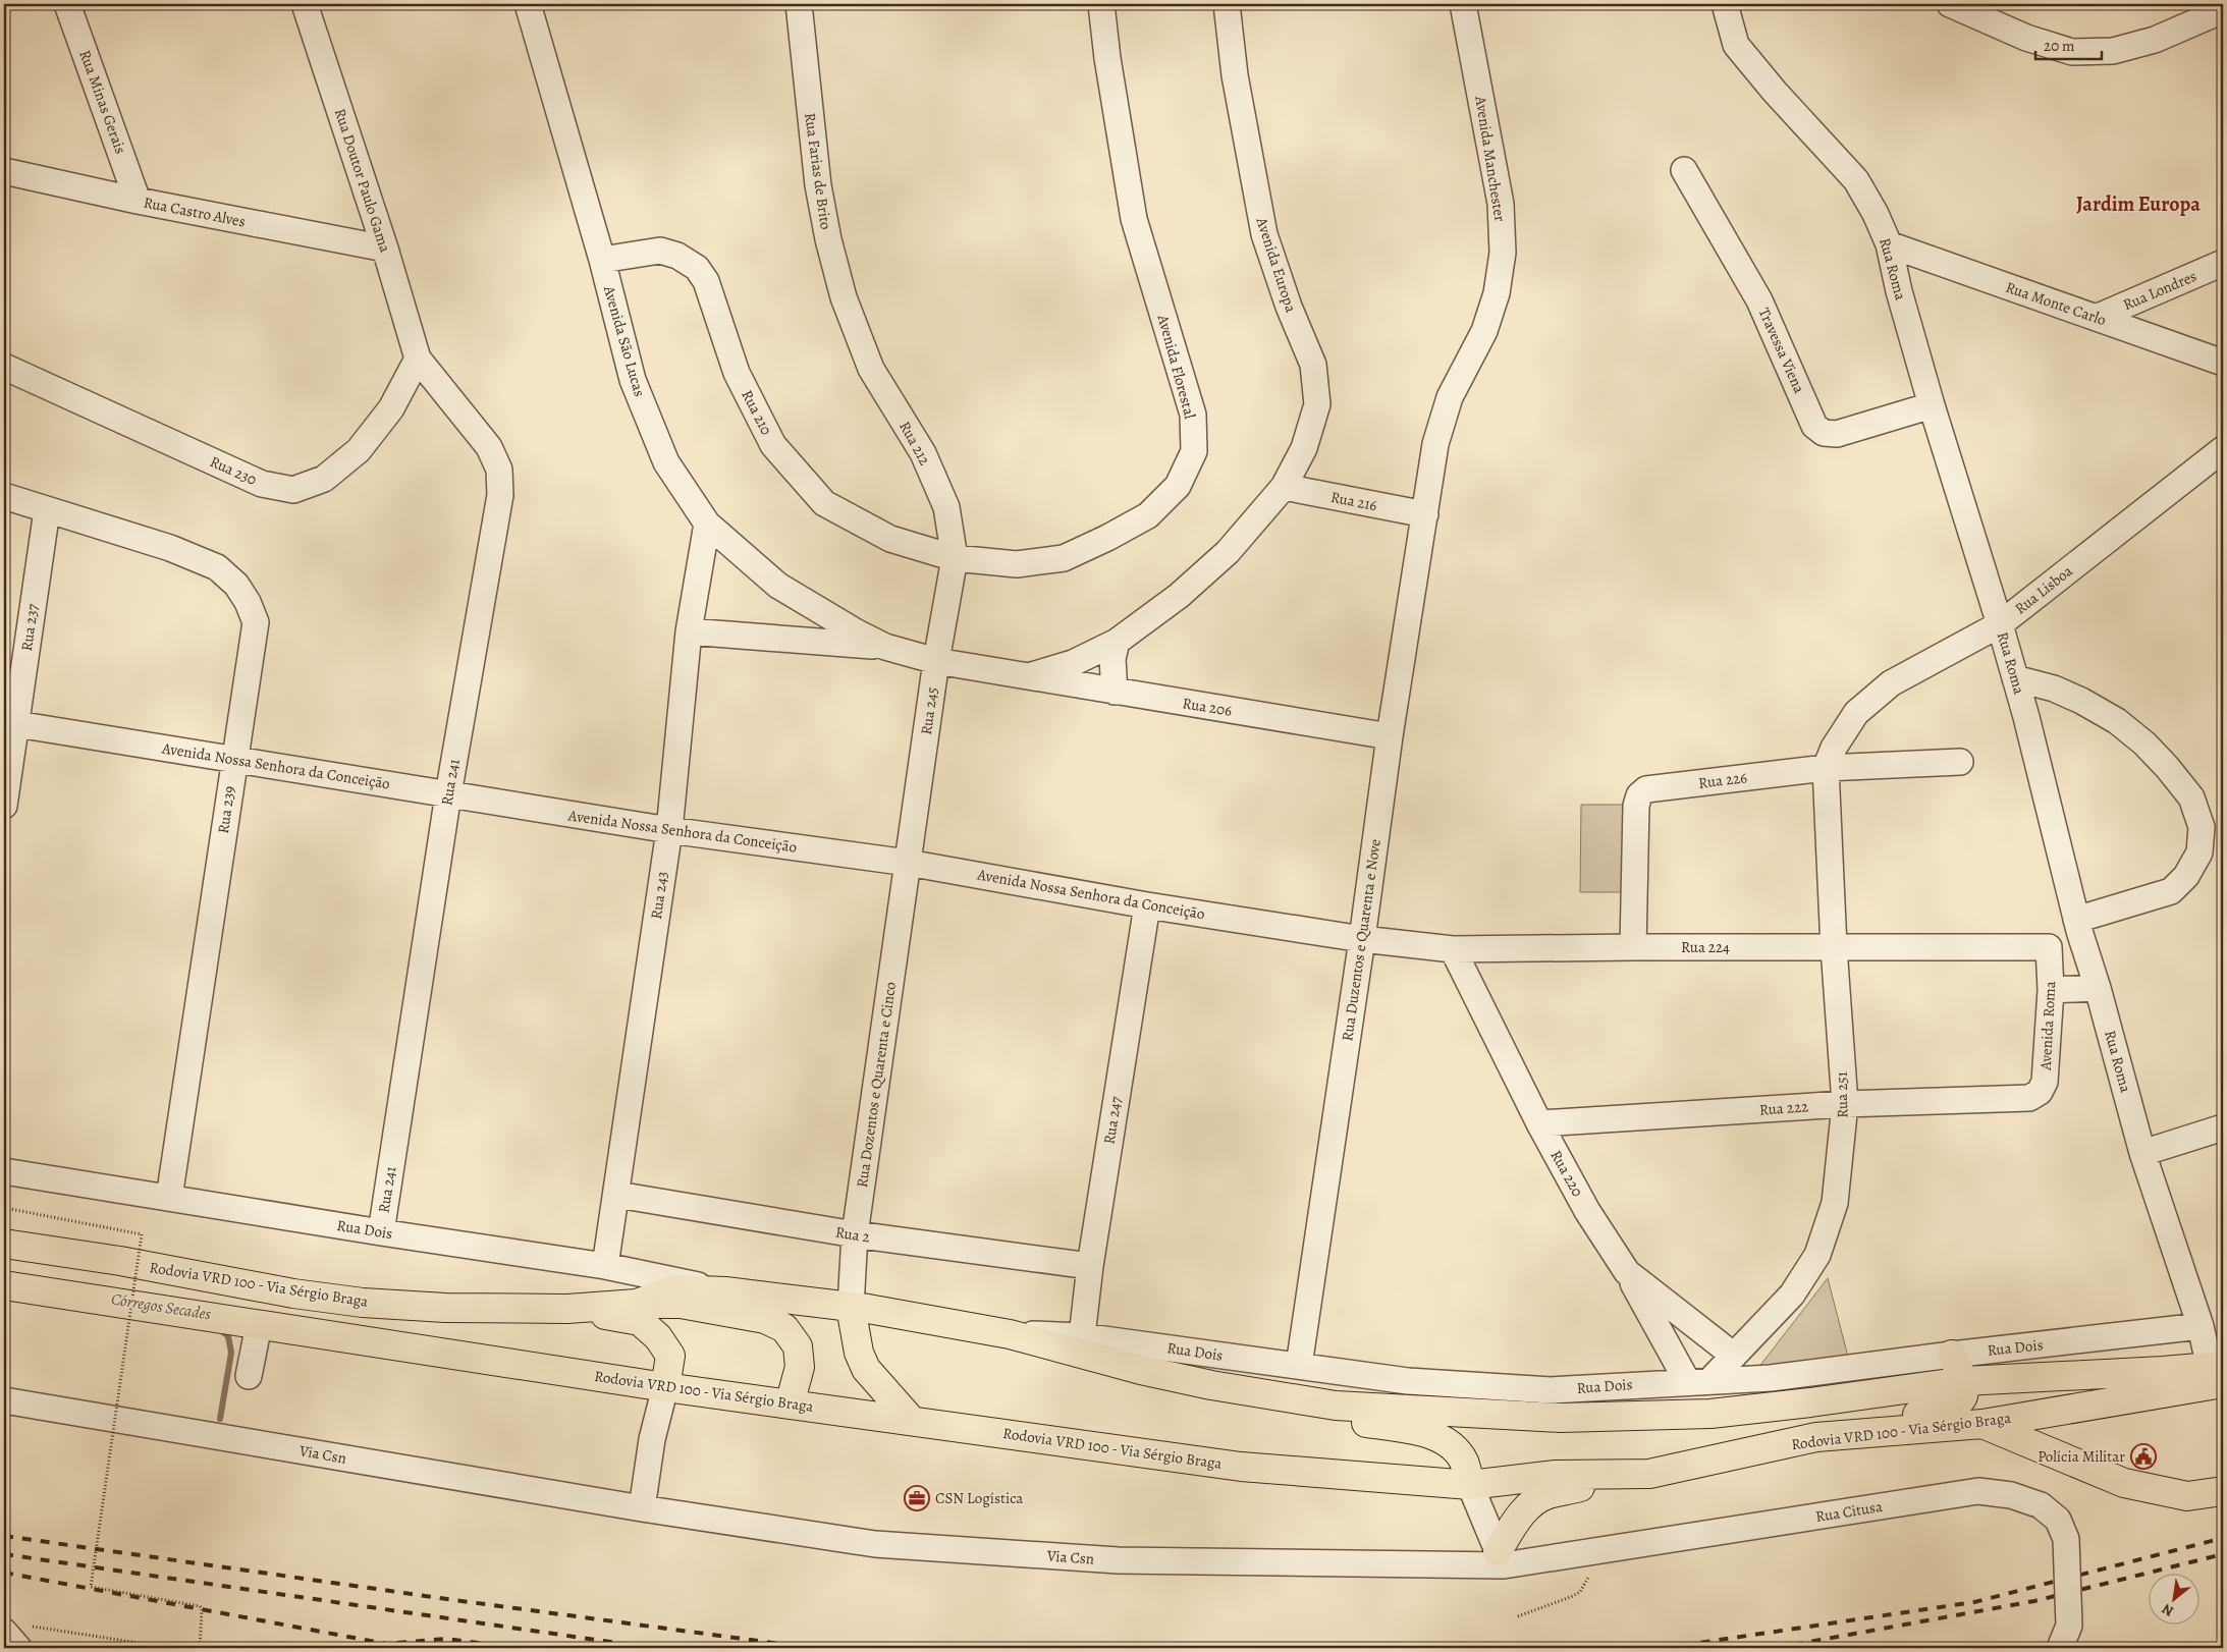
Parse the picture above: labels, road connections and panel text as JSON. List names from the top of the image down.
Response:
{
  "streets": {
    "main road": ["Rodovia VRD 100 - Via Sérgio Braga"],
    "street": [
      "Rua Minas Gerais",
      "Avenida Manchester",
      "Rua Farias de Brito",
      "Rua Doutor Paulo Gama",
      "Rua Castro Alves",
      "Avenida Europa",
      "Rua Roma",
      "Rua Londres",
      "Rua Monte Carlo",
      "Avenida São Lucas",
      "Travessa Viena",
      "Avenida Florestal",
      "Rua 210",
      "Rua 212",
      "Rua 230",
      "Rua 216",
      "Rua Lisboa",
      "Rua 237",
      "Rua 206",
      "Rua 245",
      "Avenida Nossa Senhora da Conceição",
      "Rua 226",
      "Rua 241",
      "Rua 239",
      "Rua 243",
      "Rua Duzentos e Quarenta e Nove",
      "Rua 224",
      "Avenida Roma",
      "Rua Dozentos e Quarenta e Cinco",
      "Rua 251",
      "Rua 222",
      "Rua 247",
      "Rua 220",
      "Rua Dois",
      "Rua 2",
      "Via Csn",
      "Rua Citusa"
    ]
  },
  "crossings": [
    ["Rua Minas Gerais", "Rua Castro Alves"],
    ["Avenida Manchester", "Rua 216"],
    ["Avenida Manchester", "Rua Duzentos e Quarenta e Nove"],
    ["Rua Farias de Brito", "Rua 212"],
    ["Rua Doutor Paulo Gama", "Rua Castro Alves"],
    ["Rua Doutor Paulo Gama", "Rua 230"],
    ["Rua Doutor Paulo Gama", "Rua 241"],
    ["Avenida Europa", "Avenida São Lucas"],
    ["Avenida Europa", "Rua 216"],
    ["Avenida Europa", "Rua 206"],
    ["Rua Roma", "Rua Monte Carlo"],
    ["Rua Roma", "Travessa Viena"],
    ["Rua Roma", "Rua Lisboa"],
    ["Rua Roma", "Rua Dois"],
    ["Rua Roma", "Rodovia VRD 100 - Via Sérgio Braga"],
    ["Rua Londres", "Rua Monte Carlo"],
    ["Avenida São Lucas", "Rua 210"],
    ["Avenida São Lucas", "Rua 206"],
    ["Avenida São Lucas", "Rua 245"],
    ["Avenida São Lucas", "Rua 243"],
    ["Avenida Florestal", "Rua 210"],
    ["Avenida Florestal", "Rua 212"],
    ["Avenida Florestal", "Rua 245"],
    ["Rua 210", "Rua 212"],
    ["Rua 210", "Rua 245"],
    ["Rua 212", "Rua 245"],
    ["Rua 230", "Rua 241"],
    ["Rua 216", "Rua Duzentos e Quarenta e Nove"],
    ["Rua Lisboa", "Rua 226"],
    ["Rua Lisboa", "Rua 251"],
    ["Rua 237", "Avenida Nossa Senhora da Conceição"],
    ["Rua 237", "Rua 239"],
    ["Rua 206", "Rua Duzentos e Quarenta e Nove"],
    ["Rua 245", "Avenida Nossa Senhora da Conceição"],
    ["Rua 245", "Rua Dozentos e Quarenta e Cinco"],
    ["Avenida Nossa Senhora da Conceição", "Rua 241"],
    ["Avenida Nossa Senhora da Conceição", "Rua 239"],
    ["Avenida Nossa Senhora da Conceição", "Rua 243"],
    ["Avenida Nossa Senhora da Conceição", "Rua Duzentos e Quarenta e Nove"],
    ["Avenida Nossa Senhora da Conceição", "Rua 224"],
    ["Avenida Nossa Senhora da Conceição", "Rua Dozentos e Quarenta e Cinco"],
    ["Avenida Nossa Senhora da Conceição", "Rua 247"],
    ["Rua 226", "Rua 224"],
    ["Rua 226", "Rua 251"],
    ["Rua 241", "Rua Dois"],
    ["Rua 239", "Rua Dois"],
    ["Rua 243", "Rua Dois"],
    ["Rua 243", "Rua 2"],
    ["Rua Duzentos e Quarenta e Nove", "Rua 224"],
    ["Rua Duzentos e Quarenta e Nove", "Rua Dois"],
    ["Rua 224", "Avenida Roma"],
    ["Rua 224", "Rua 251"],
    ["Rua 224", "Rua 220"],
    ["Avenida Roma", "Rua 222"],
    ["Rua Dozentos e Quarenta e Cinco", "Rua 2"],
    ["Rua 251", "Rua 222"],
    ["Rua 251", "Rua 220"],
    ["Rua 251", "Rua Dois"],
    ["Rua 222", "Rua 220"],
    ["Rua 247", "Rua Dois"],
    ["Rua 247", "Rua 2"],
    ["Via Csn", "Rua Citusa"]
  ],
  "districts": ["Jardim Europa"],
  "water": ["Córregos Secades"],
  "places": {
    "public building": ["Polícia Militar"],
    "office": ["CSN Logística"]
  },
  "scale_bar": "20 m",
  "north": "bottom left"
}
